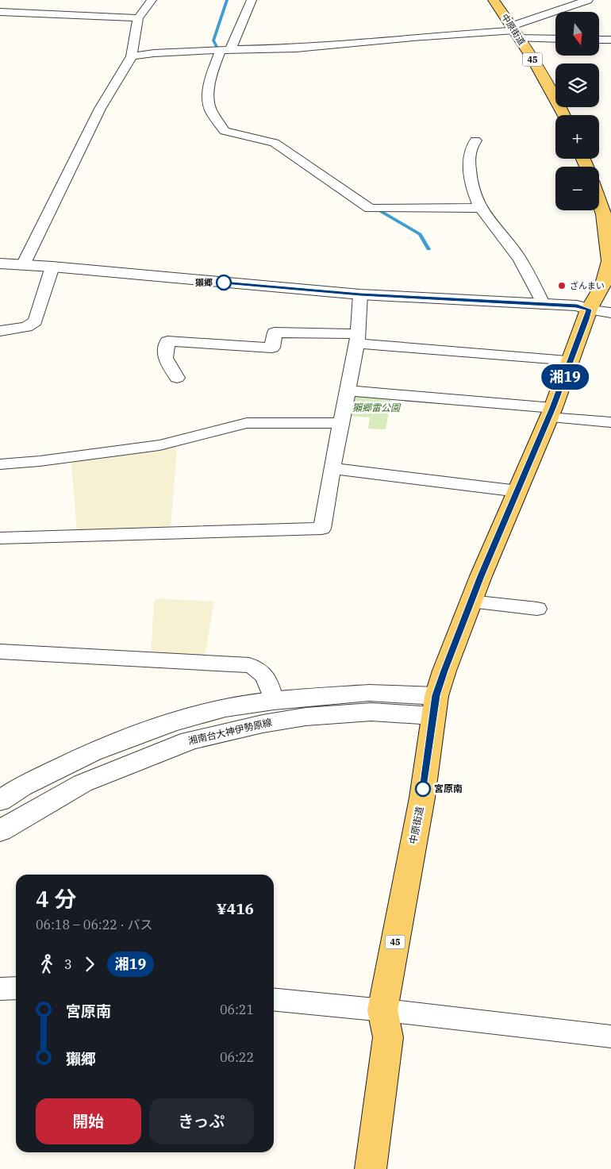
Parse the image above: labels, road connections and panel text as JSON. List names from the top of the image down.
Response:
{
  "streets": {
    "main road": ["中原街道", "45"],
    "street": ["湘南台大神伊勢原線"]
  },
  "crossings": [
    ["中原街道", "湘南台大神伊勢原線"]
  ],
  "parks": ["獺郷雷公園"],
  "places": ["獺郷", "ざんまい", "宮原南"],
  "lines": ["bus line 湘19"],
  "north": "bottom",
  "page": {
    "on_map": "湘19",
    "map_buttons": ["+", "−"],
    "heading": ["4 分", "06:18 – 06:22 · バス", "¥416"],
    "legs": ["3", "湘19"],
    "list": [
      {
        "name": "宮原南",
        "value": "06:21"
      },
      {
        "name": "獺郷",
        "value": "06:22"
      }
    ],
    "buttons": ["開始", "きっぷ"]
  }
}
